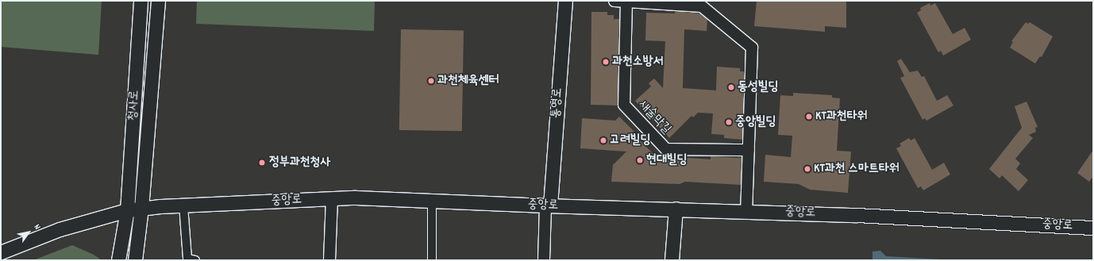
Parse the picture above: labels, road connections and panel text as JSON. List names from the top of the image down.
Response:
{
  "streets": {
    "street": [
      "통영로",
      "청사로",
      "새술막길",
      "중앙로"
    ]
  },
  "crossings": [
    ["통영로", "중앙로"],
    ["청사로", "중앙로"]
  ],
  "places": [
    "과천소방서",
    "과천체육센터",
    "동성빌딩",
    "KT과천타워",
    "중앙빌딩",
    "고려빌딩",
    "현대빌딩",
    "정부과천청사",
    "KT과천 스마트타워"
  ],
  "north": "top right"
}
